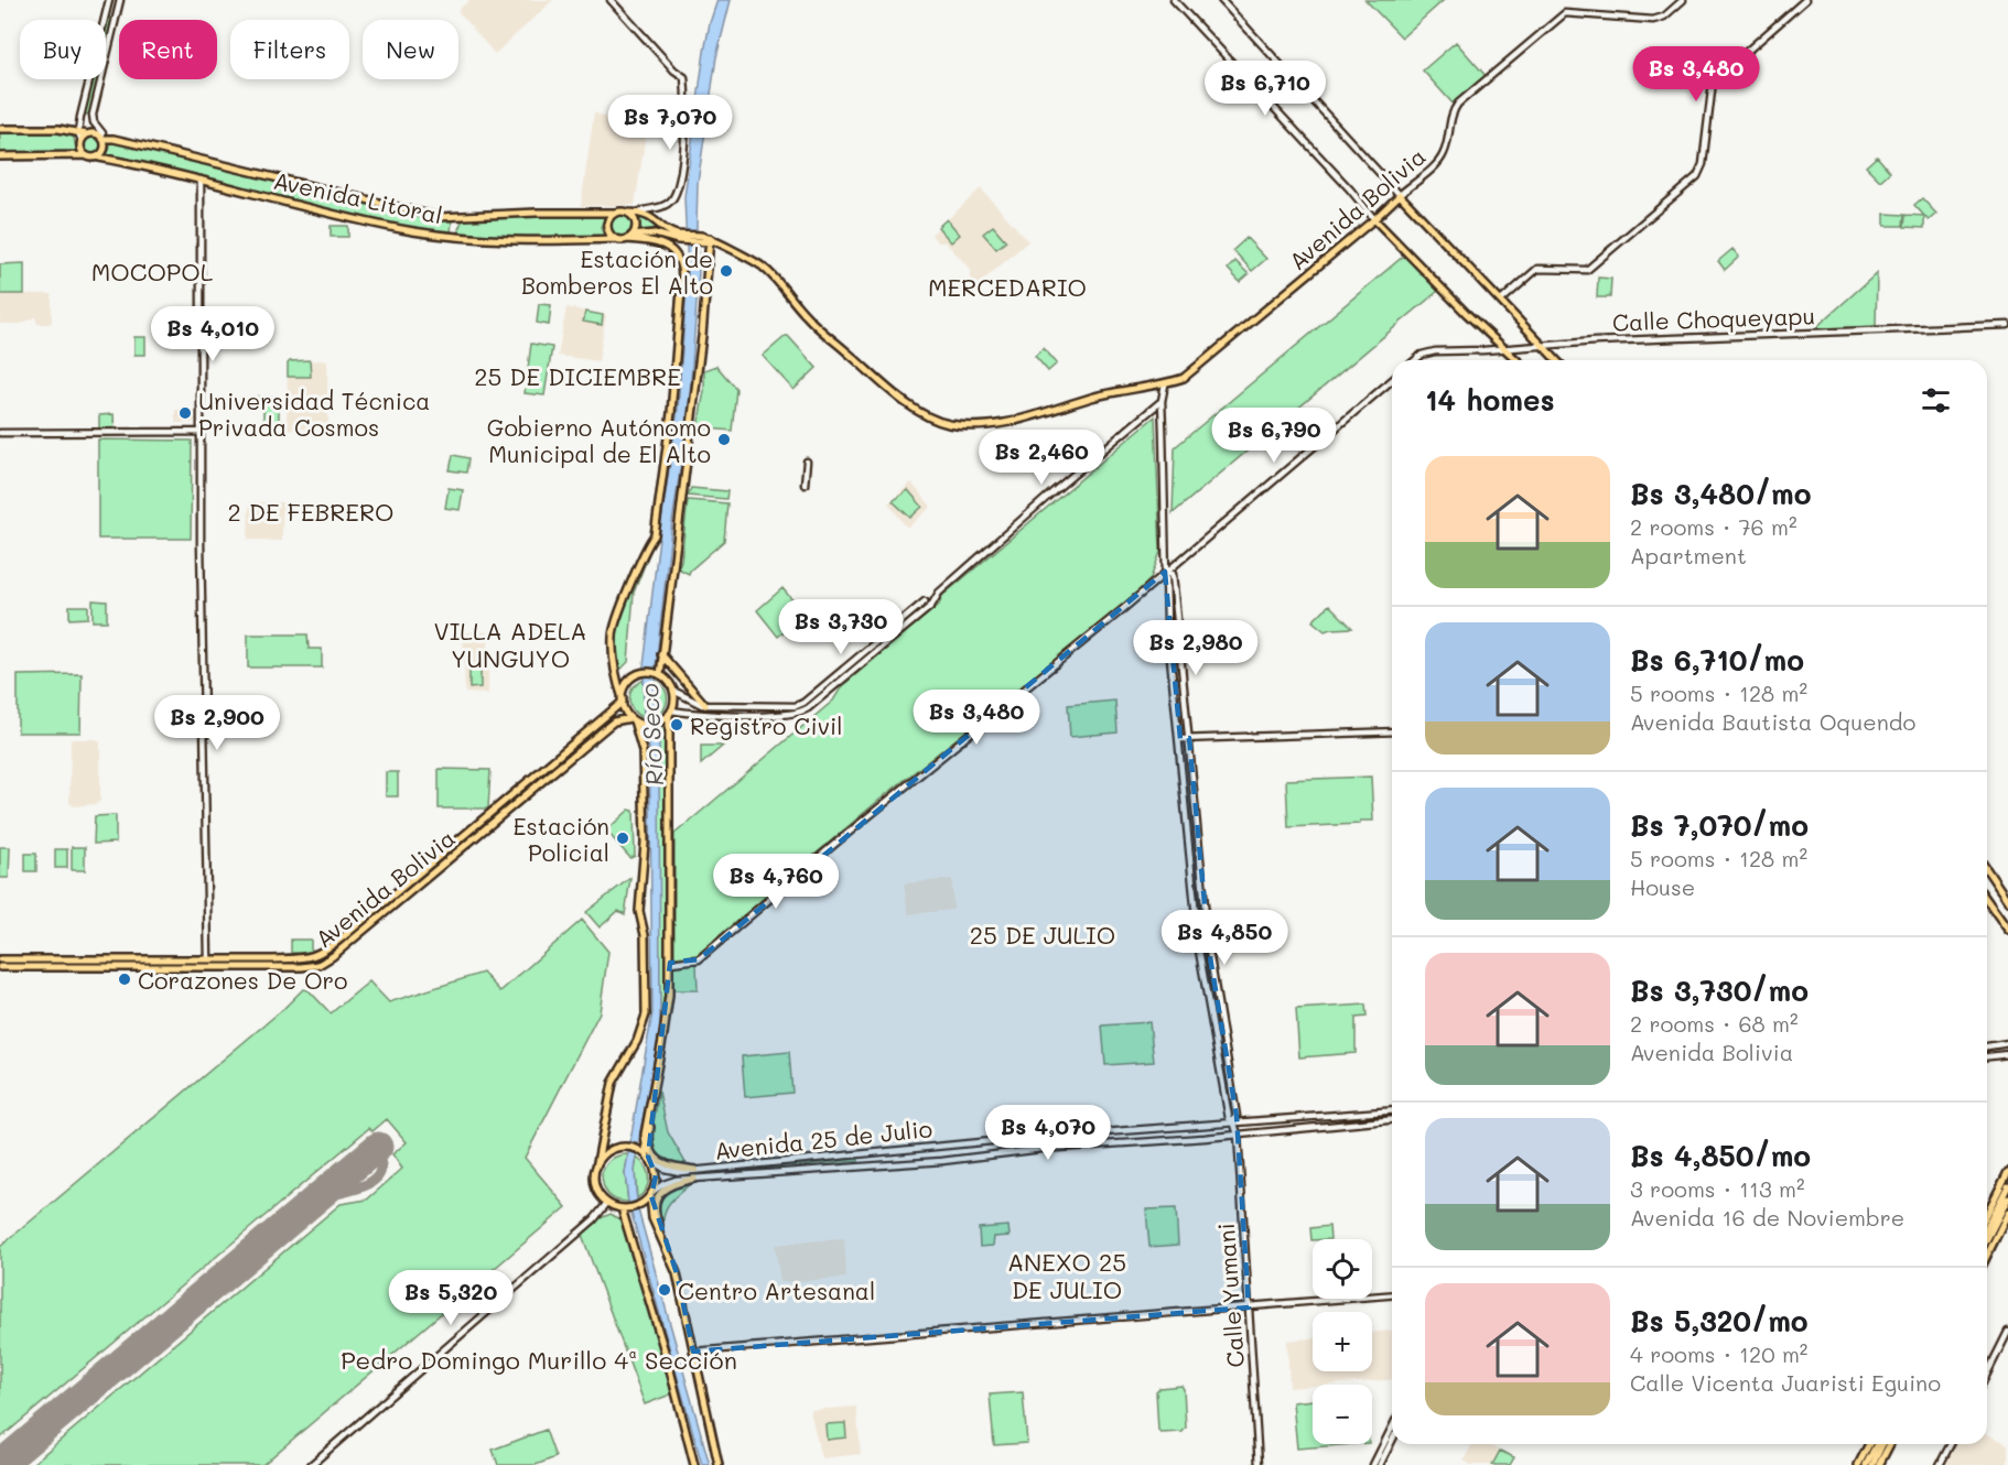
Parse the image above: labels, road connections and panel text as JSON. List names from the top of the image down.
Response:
{
  "streets": {
    "main road": ["Avenida Litoral", "Avenida Bolivia"],
    "street": ["Calle Choqueyapu", "Avenida 25 de Julio", "Calle Yumani"]
  },
  "crossings": [
    ["Avenida 25 de Julio", "Calle Yumani"]
  ],
  "districts": [
    "MOCOPOL",
    "MERCEDARIO",
    "25 DE DICIEMBRE",
    "2 DE FEBRERO",
    "VILLA ADELA YUNGUYO",
    "25 DE JULIO",
    "ANEXO 25 DE JULIO",
    "Pedro Domingo Murillo 4ª Sección"
  ],
  "water": ["Río Seco"],
  "places": [
    "Estación de Bomberos El Alto",
    "Universidad Técnica Privada Cosmos",
    "Gobierno Autónomo Municipal de El Alto",
    "Registro Civil",
    "Estación Policial",
    "Corazones De Oro",
    "Centro Artesanal"
  ],
  "page": {
    "chip": [
      "Buy",
      "Rent",
      "Filters",
      "New"
    ],
    "price": [
      "Bs 3,480",
      "Bs 6,710",
      "Bs 7,070",
      "Bs 4,010",
      "Bs 6,790",
      "Bs 2,460",
      "Bs 3,730",
      "Bs 2,980",
      "Bs 3,480",
      "Bs 2,900",
      "Bs 4,760",
      "Bs 4,850",
      "Bs 4,070",
      "Bs 5,320"
    ],
    "heading": "14 homes",
    "list": [
      {
        "name": "Bs 3,480/mo",
        "note": "2 rooms · 76 m² · Apartment"
      },
      {
        "name": "Bs 6,710/mo",
        "note": "5 rooms · 128 m² · Avenida Bautista Oquendo"
      },
      {
        "name": "Bs 7,070/mo",
        "note": "5 rooms · 128 m² · House"
      },
      {
        "name": "Bs 3,730/mo",
        "note": "2 rooms · 68 m² · Avenida Bolivia"
      },
      {
        "name": "Bs 4,850/mo",
        "note": "3 rooms · 113 m² · Avenida 16 de Noviembre"
      },
      {
        "name": "Bs 5,320/mo",
        "note": "4 rooms · 120 m² · Calle Vicenta Juaristi Eguino"
      }
    ],
    "map_buttons": ["+", "−"]
  }
}
